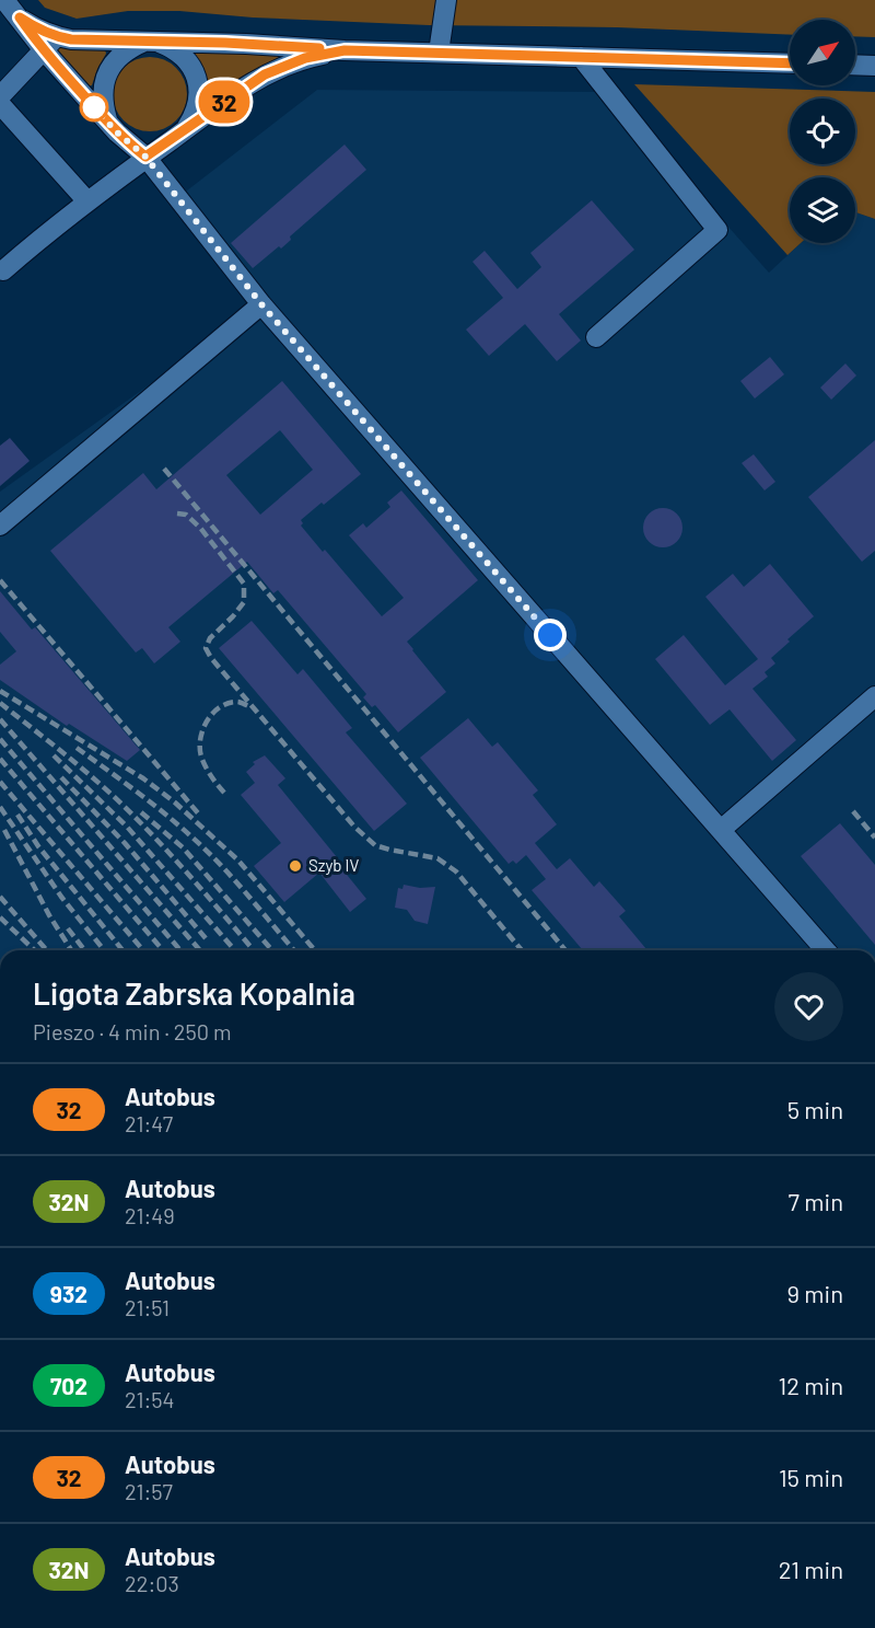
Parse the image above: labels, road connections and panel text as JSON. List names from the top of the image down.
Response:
{
  "places": ["Szyb IV"],
  "lines": ["bus line 32"],
  "north": "top right",
  "page": {
    "on_map": "32",
    "heading": ["Ligota Zabrska Kopalnia", "Pieszo · 4 min · 250 m"],
    "list": [
      {
        "mark": "32",
        "name": "Autobus",
        "note": "21:47",
        "value": "5 min"
      },
      {
        "mark": "32N",
        "name": "Autobus",
        "note": "21:49",
        "value": "7 min"
      },
      {
        "mark": "932",
        "name": "Autobus",
        "note": "21:51",
        "value": "9 min"
      },
      {
        "mark": "702",
        "name": "Autobus",
        "note": "21:54",
        "value": "12 min"
      },
      {
        "mark": "32",
        "name": "Autobus",
        "note": "21:57",
        "value": "15 min"
      },
      {
        "mark": "32N",
        "name": "Autobus",
        "note": "22:03",
        "value": "21 min"
      }
    ]
  }
}
